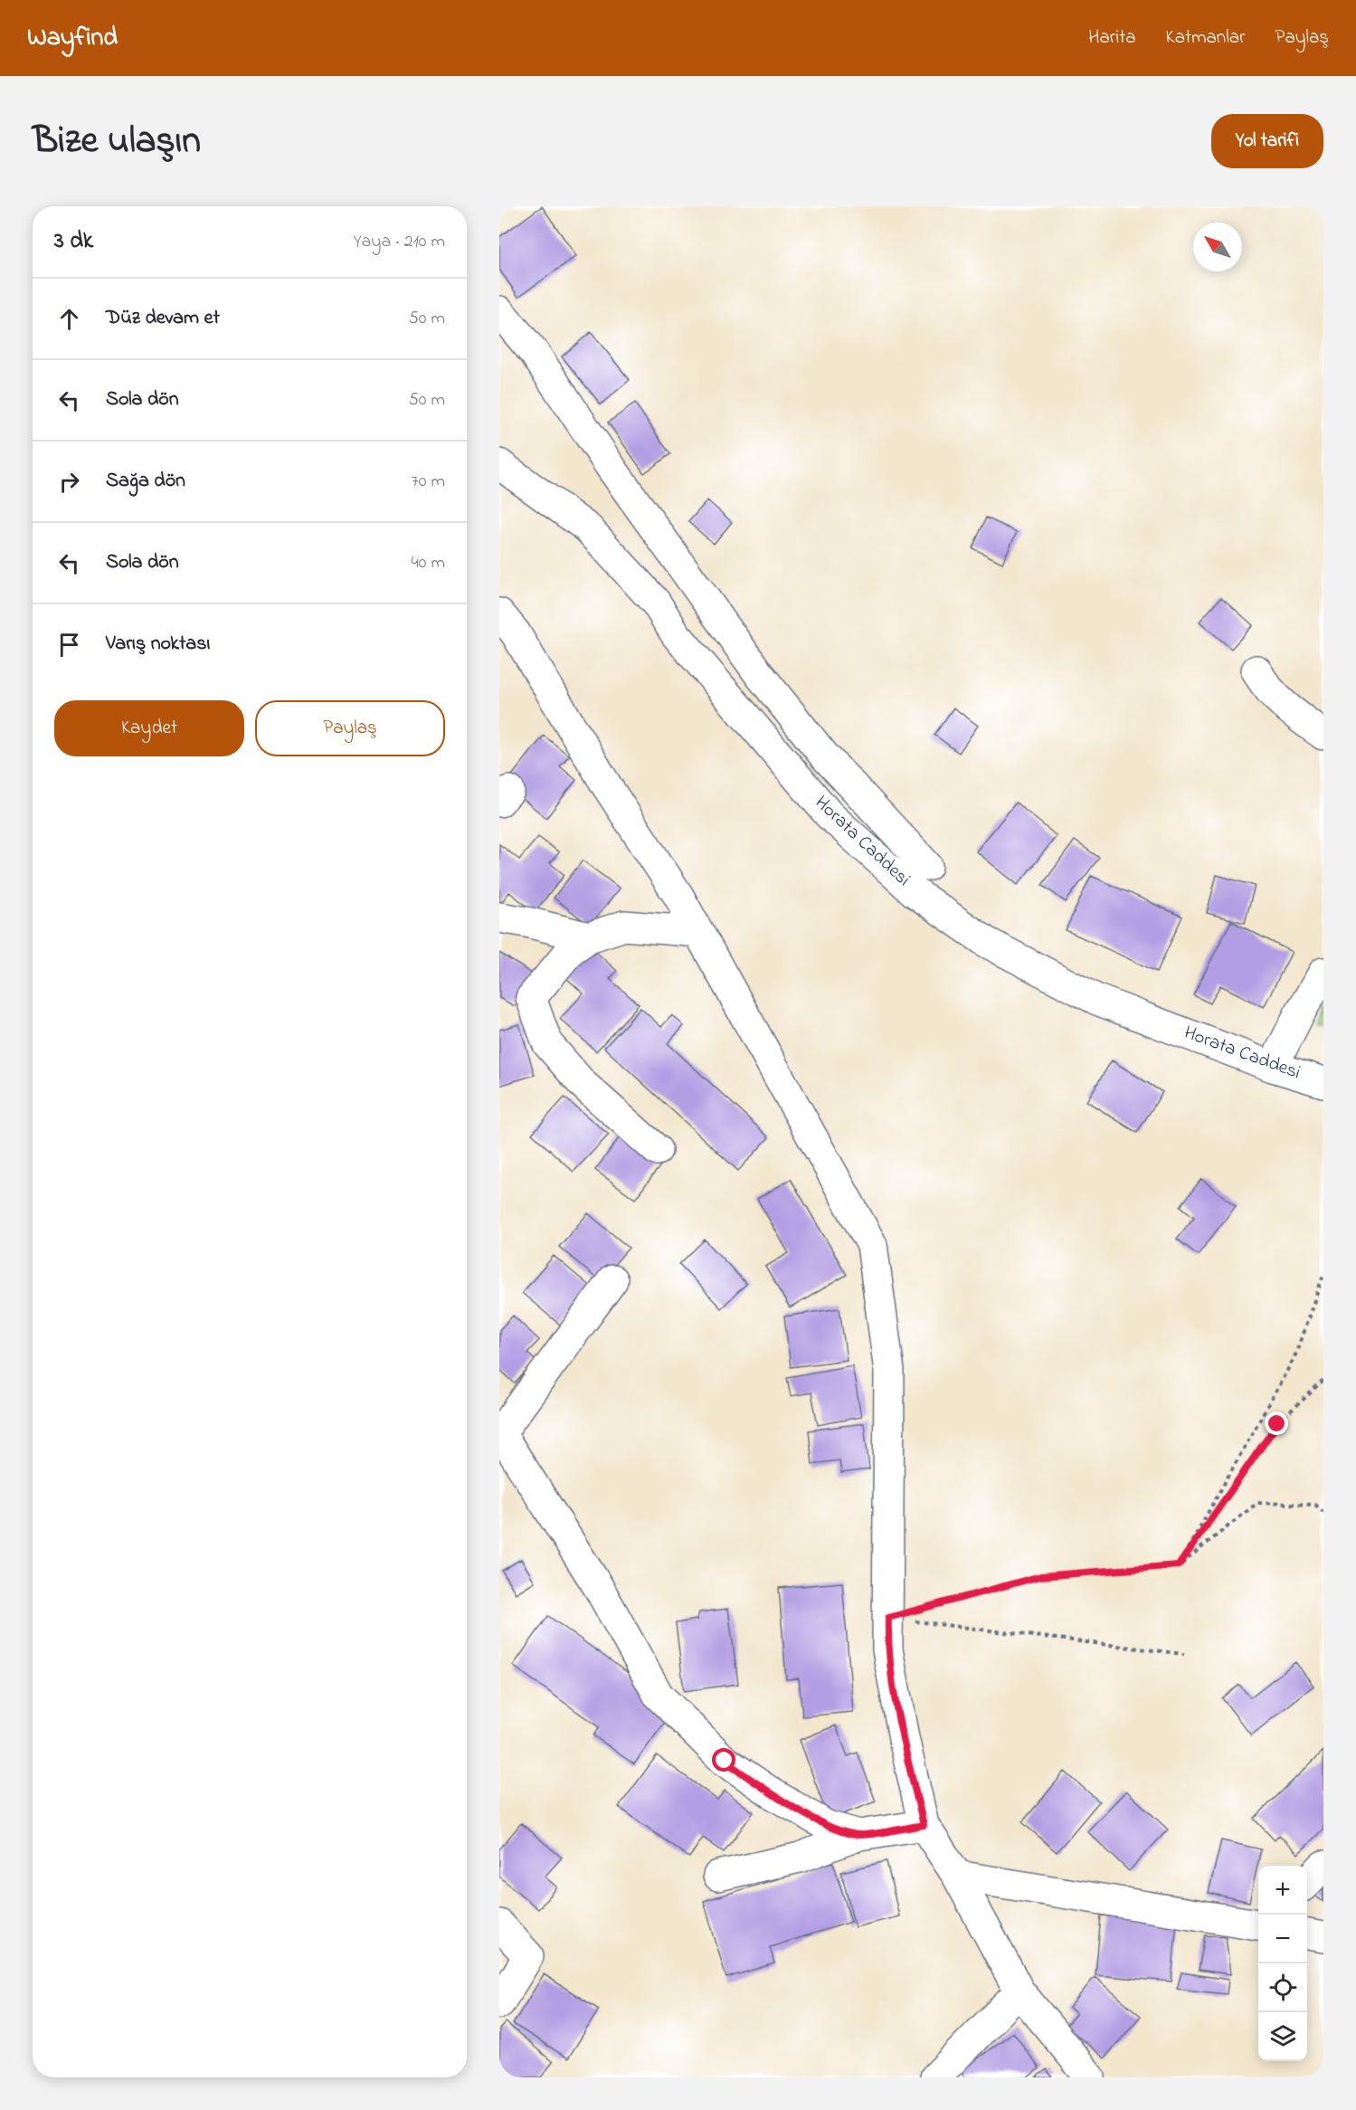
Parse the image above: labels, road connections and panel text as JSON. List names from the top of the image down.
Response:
{
  "streets": {
    "street": ["Horata Caddesi"]
  },
  "north": "top left",
  "page": {
    "header": "Wayfind",
    "nav": ["Harita", "Katmanlar", "Paylaş"],
    "title": "Bize ulaşın",
    "buttons": [
      "Yol tarifi",
      ["Kaydet", "Paylaş"]
    ],
    "heading": ["3 dk", "Yaya · 210 m"],
    "list": [
      ["Düz devam et", "50 m"],
      ["Sola dön", "50 m"],
      ["Sağa dön", "70 m"],
      ["Sola dön", "40 m"],
      "Varış noktası"
    ],
    "map_buttons": ["+", "−"]
  }
}
